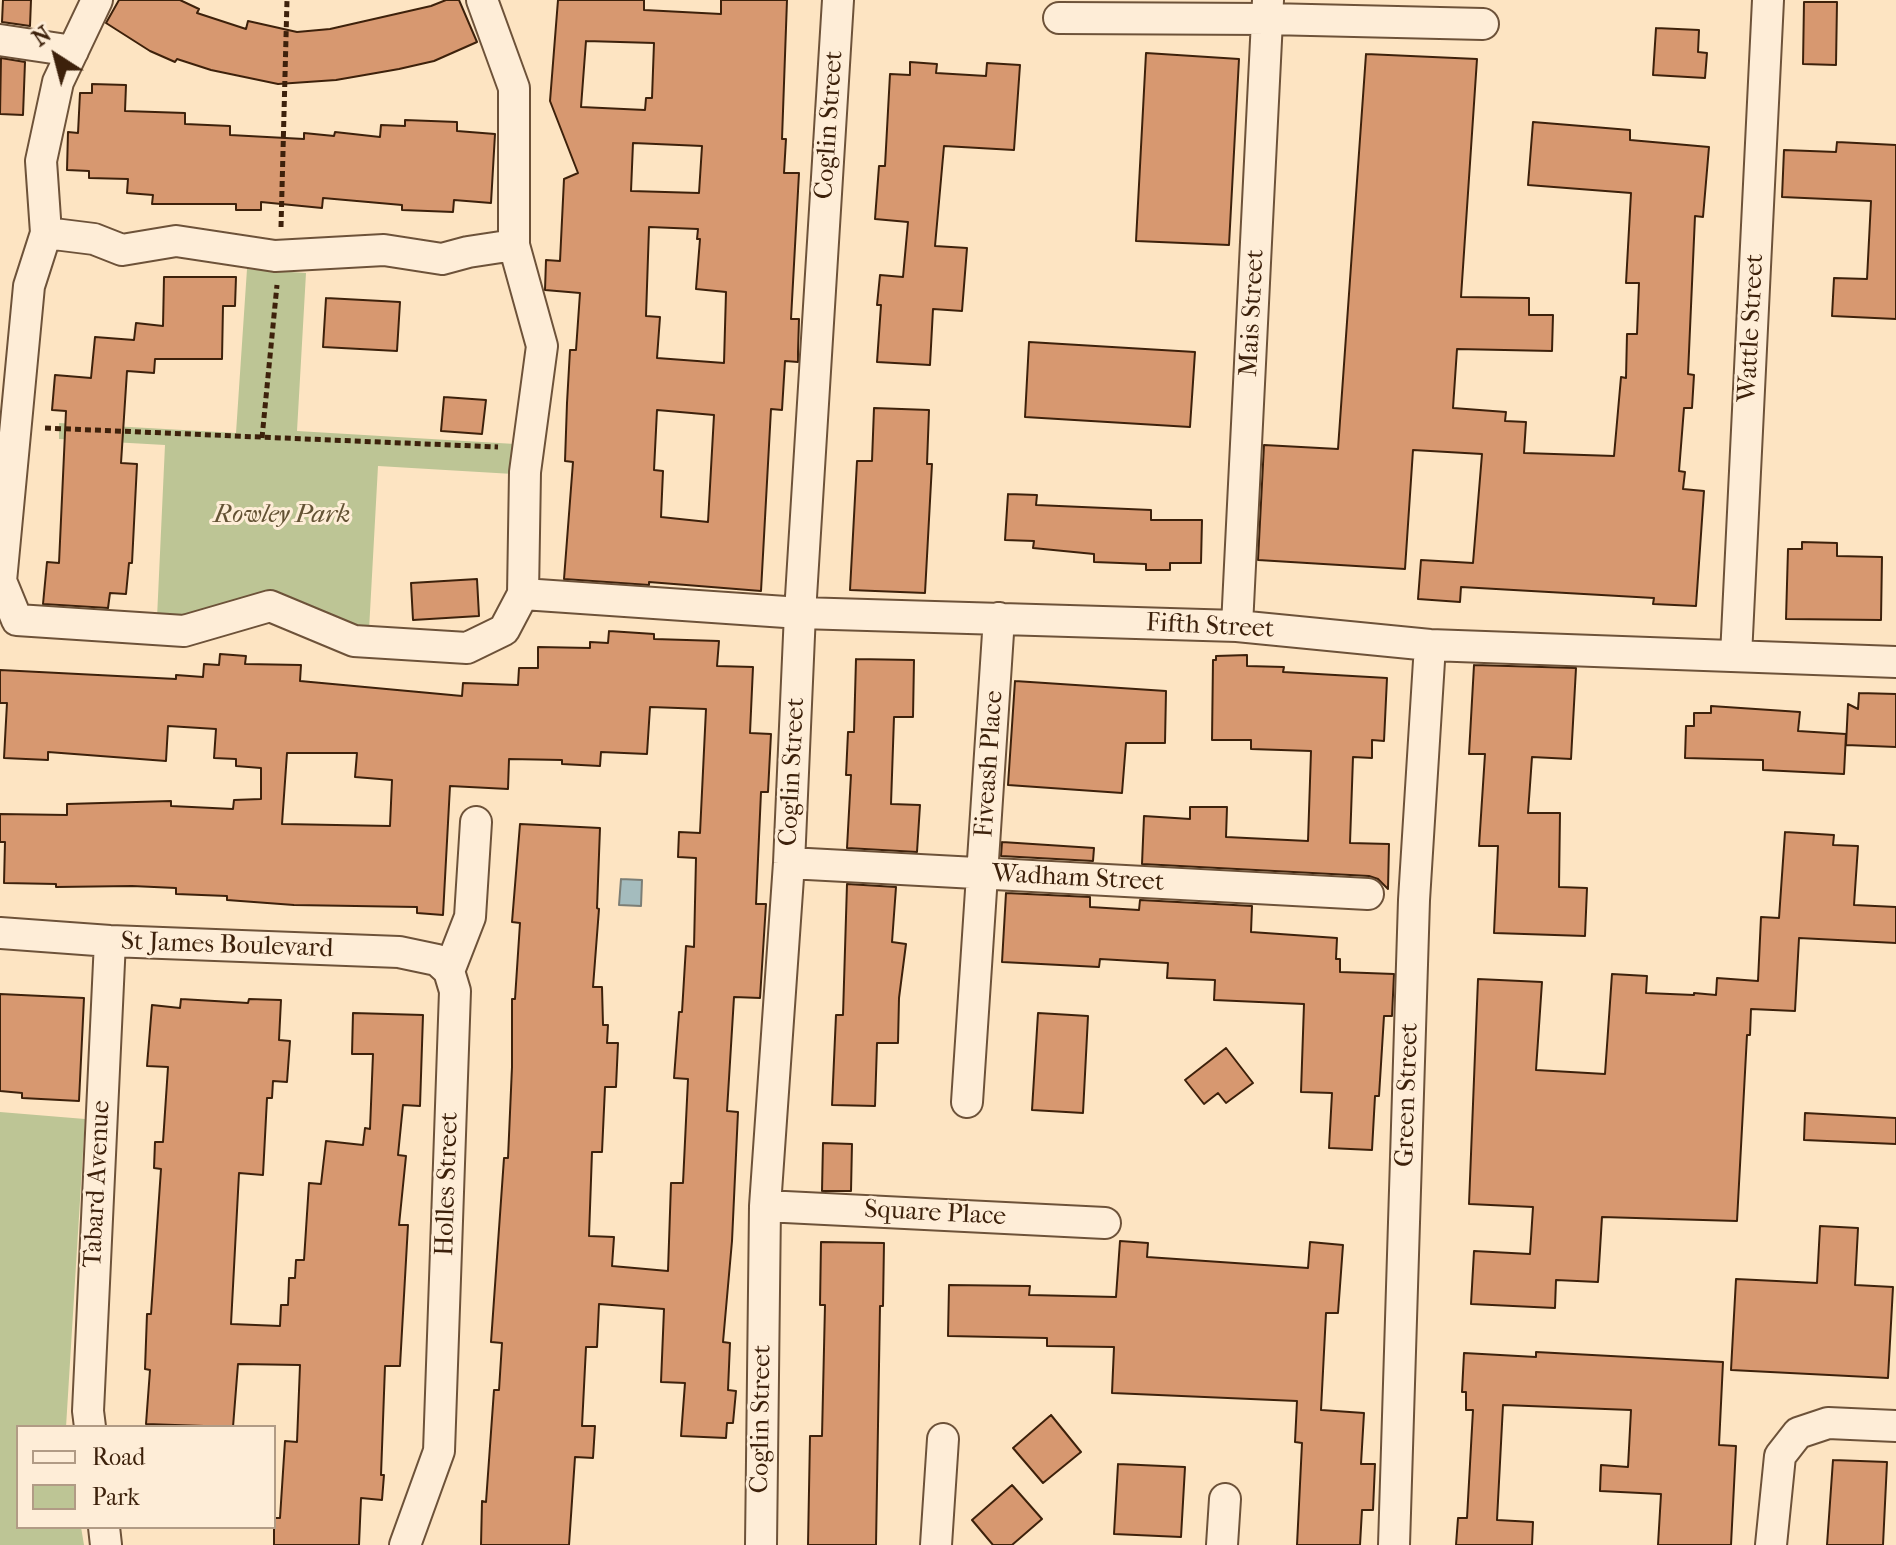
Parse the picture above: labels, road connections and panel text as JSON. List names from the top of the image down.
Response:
{
  "streets": {
    "street": [
      "Coglin Street",
      "Mais Street",
      "Wattle Street",
      "Fifth Street",
      "Fiveash Place",
      "Wadham Street",
      "St James Boulevard",
      "Green Street",
      "Tabard Avenue",
      "Holles Street",
      "Square Place"
    ]
  },
  "crossings": [
    ["Coglin Street", "Fifth Street"],
    ["Coglin Street", "Wadham Street"],
    ["Coglin Street", "Square Place"],
    ["Mais Street", "Fifth Street"],
    ["Wattle Street", "Fifth Street"],
    ["Fifth Street", "Fiveash Place"],
    ["Fifth Street", "Green Street"],
    ["Fiveash Place", "Wadham Street"],
    ["St James Boulevard", "Tabard Avenue"],
    ["St James Boulevard", "Holles Street"]
  ],
  "parks": ["Rowley Park"],
  "legend": ["Road", "Park"],
  "north": "top left"
}
